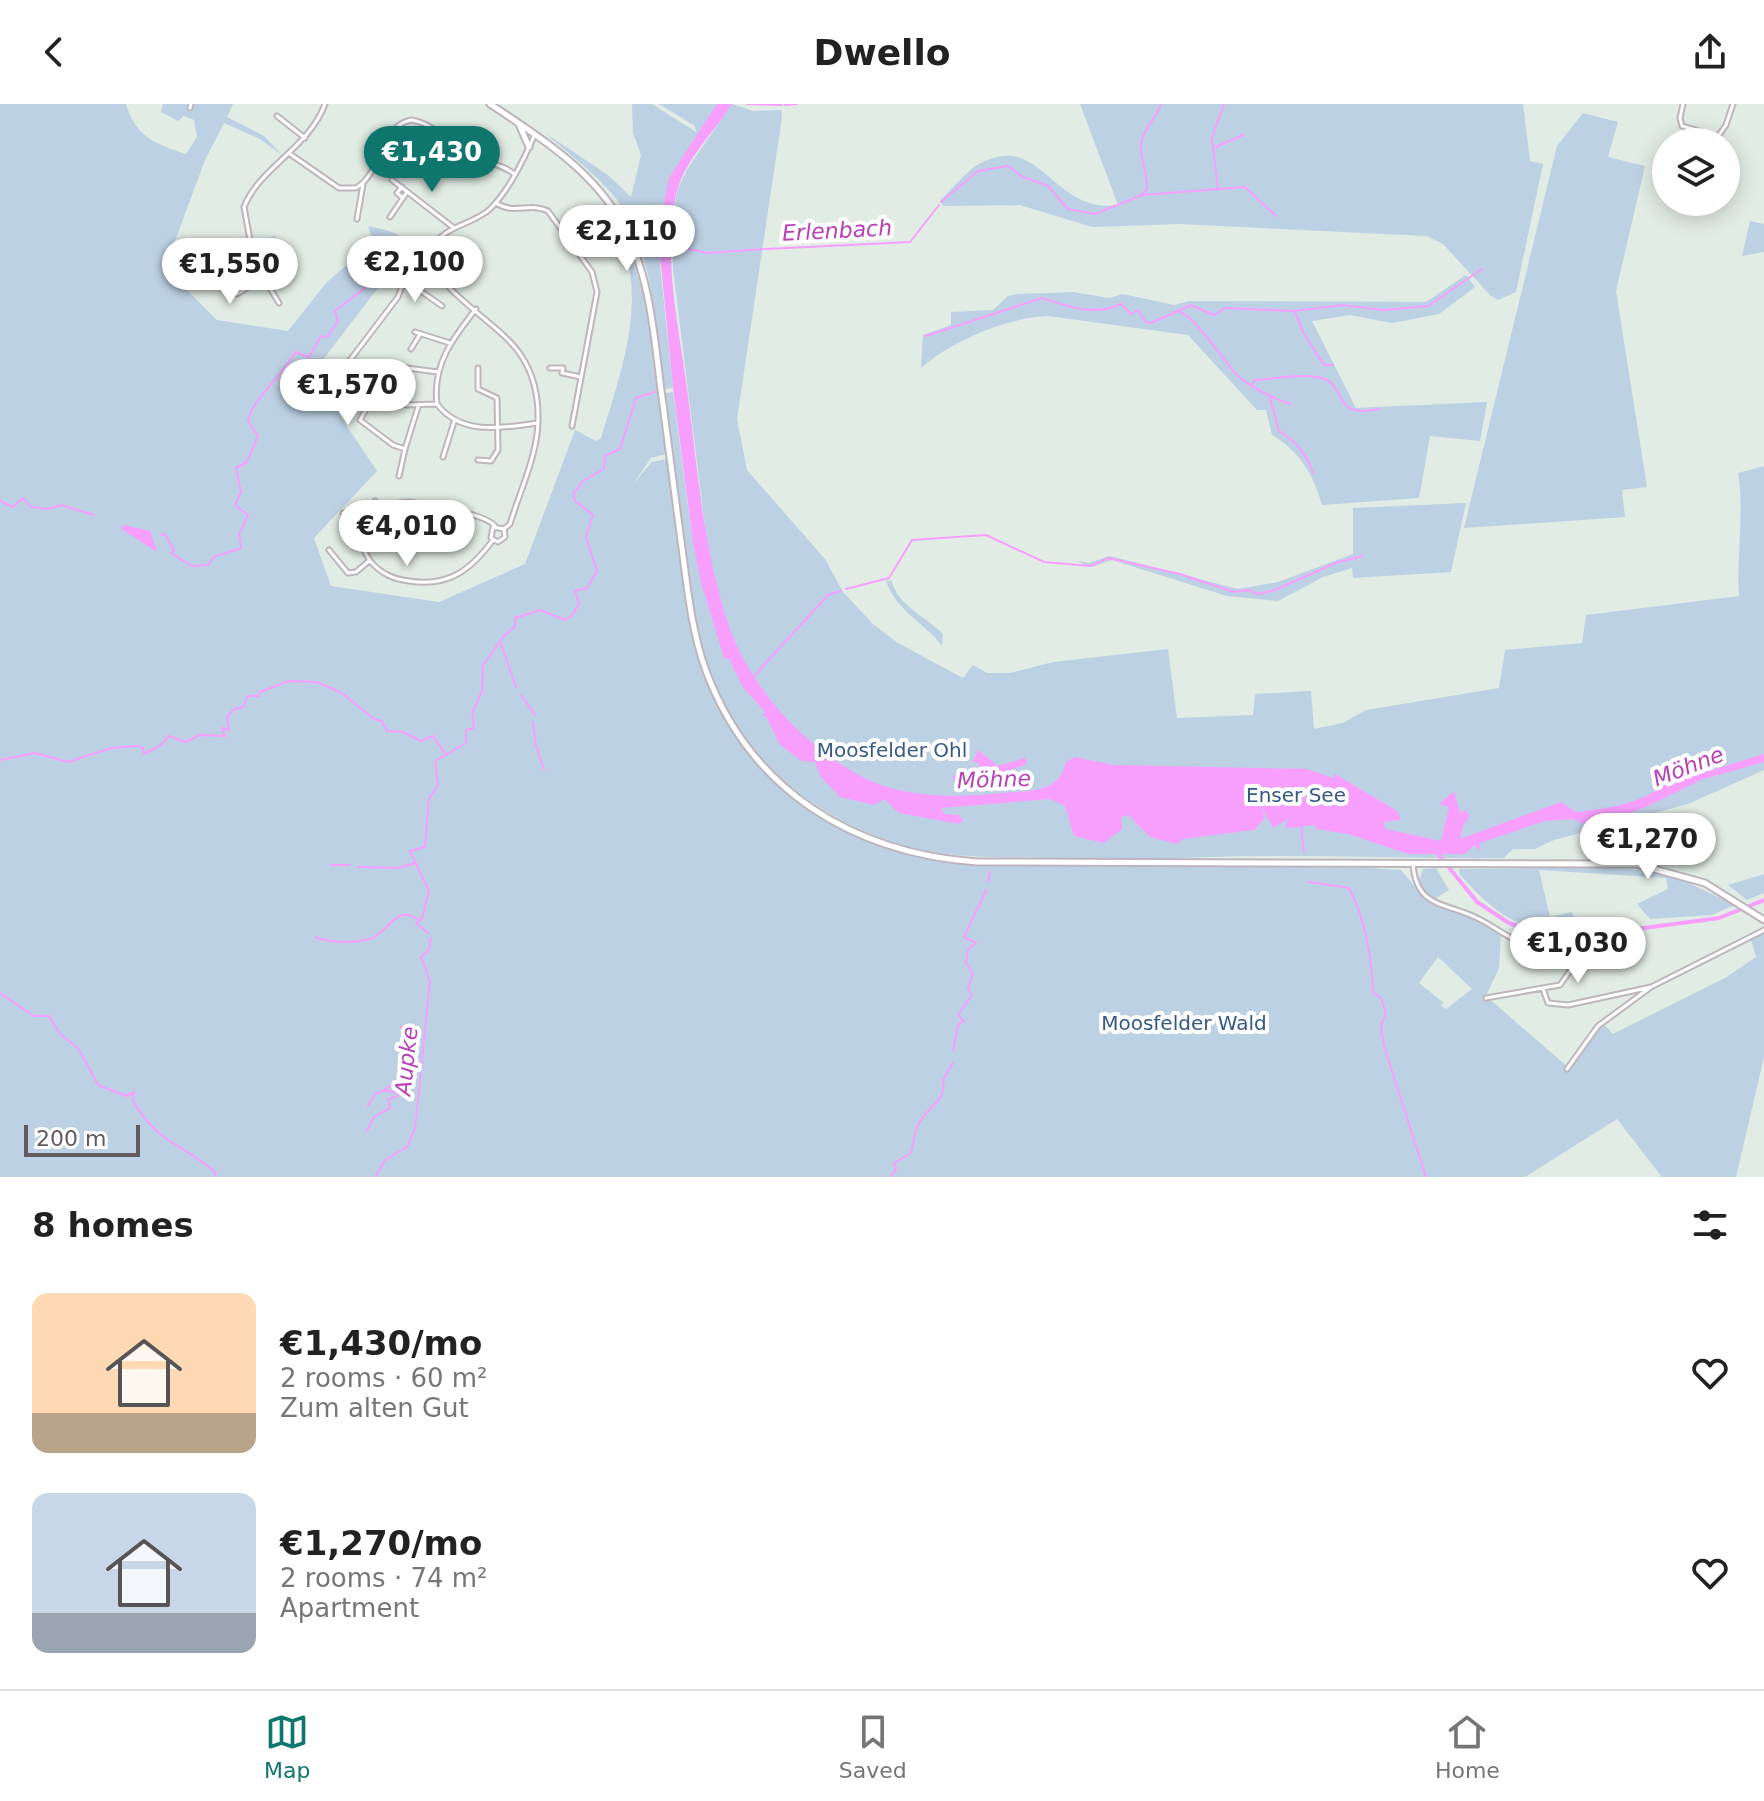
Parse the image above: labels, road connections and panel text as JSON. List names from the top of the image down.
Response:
{
  "water": ["Erlenbach", "Möhne", "Aupke"],
  "parks": ["Moosfelder Ohl", "Enser See", "Moosfelder Wald"],
  "scale_bar": "200 m",
  "page": {
    "header": "Dwello",
    "price": [
      "€1,430",
      "€2,110",
      "€2,100",
      "€1,550",
      "€1,570",
      "€4,010",
      "€1,270",
      "€1,030"
    ],
    "scale": "200 m",
    "heading": "8 homes",
    "list": [
      {
        "name": "€1,430/mo",
        "note": "2 rooms · 60 m² · Zum alten Gut"
      },
      {
        "name": "€1,270/mo",
        "note": "2 rooms · 74 m² · Apartment"
      }
    ],
    "tabs": ["Map", "Saved", "Home"]
  }
}
